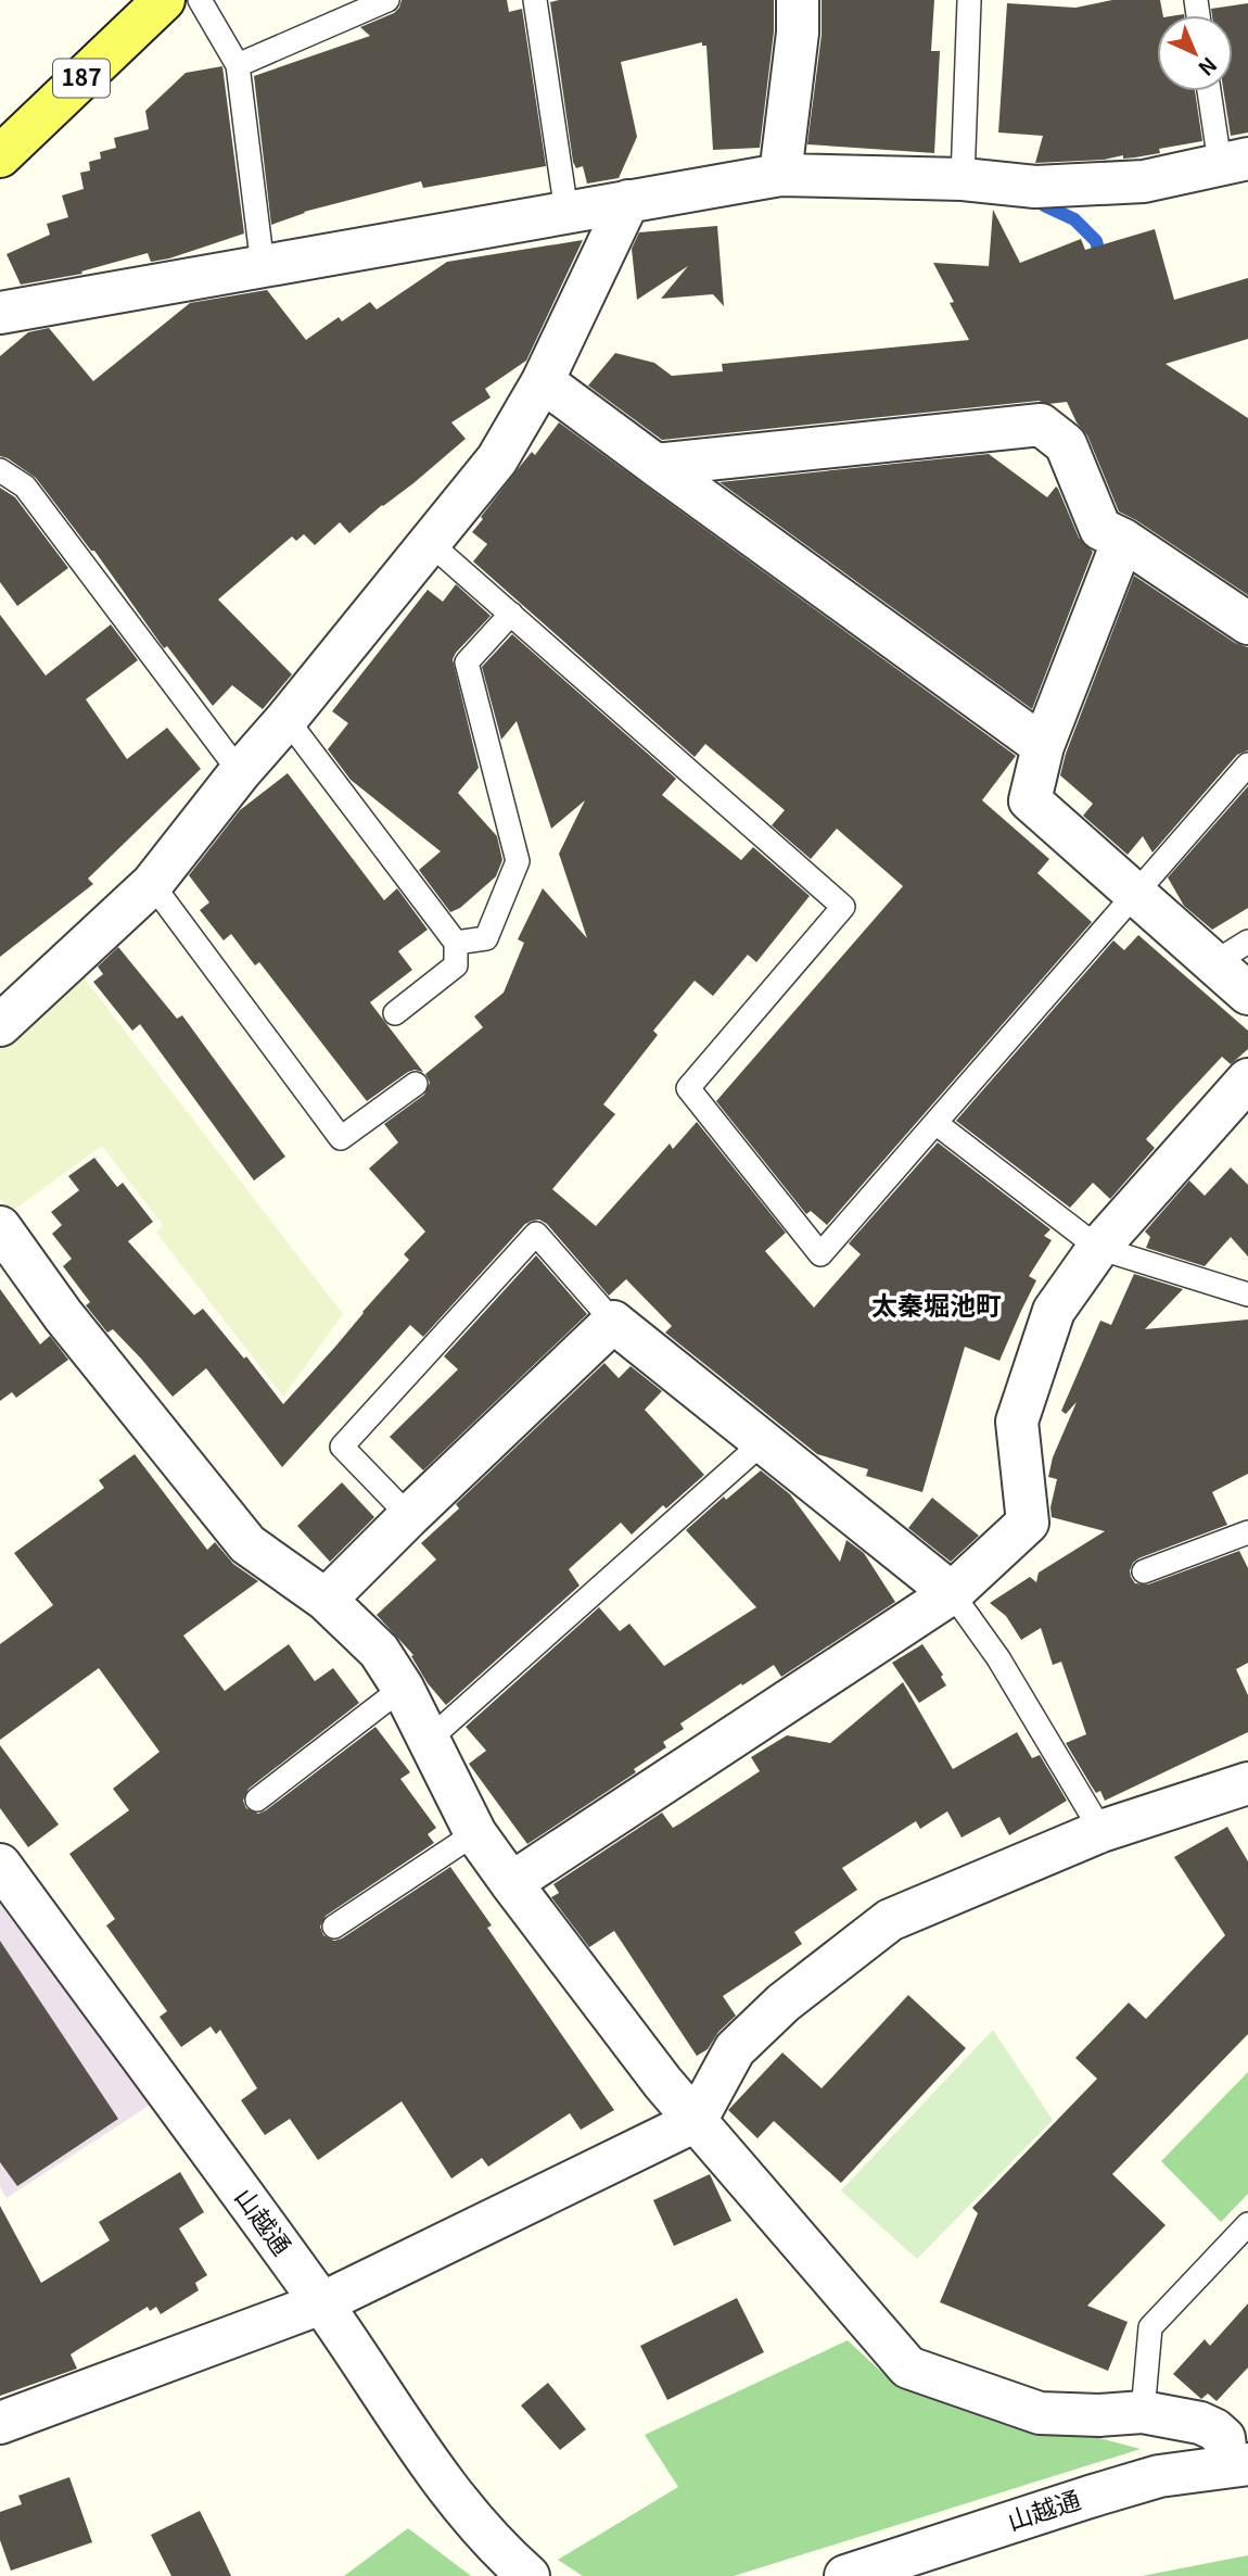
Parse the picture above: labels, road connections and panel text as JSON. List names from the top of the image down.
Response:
{
  "streets": {
    "main road": ["187"],
    "street": ["山越通"]
  },
  "districts": ["太秦堀池町"],
  "north": "bottom right"
}
